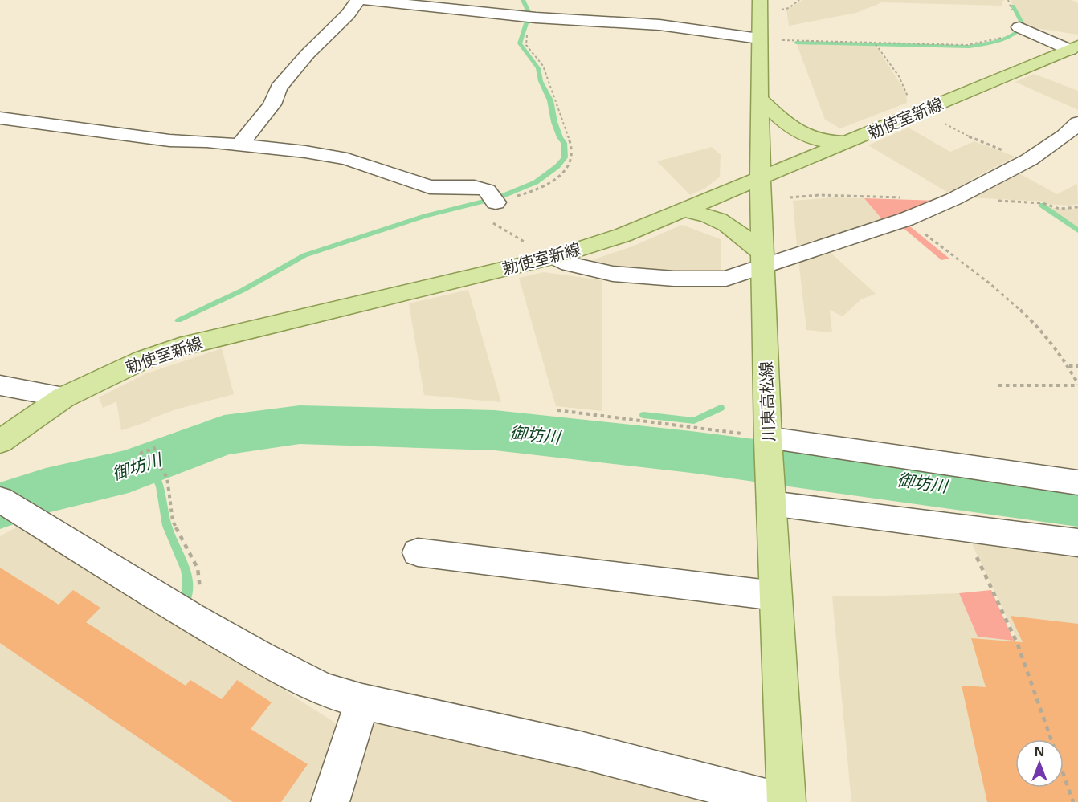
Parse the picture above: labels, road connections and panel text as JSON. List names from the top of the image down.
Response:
{
  "streets": {
    "main road": ["勅使室新線", "川東高松線"]
  },
  "crossings": [
    ["勅使室新線", "川東高松線"]
  ],
  "water": ["御坊川"],
  "north": "top"
}
